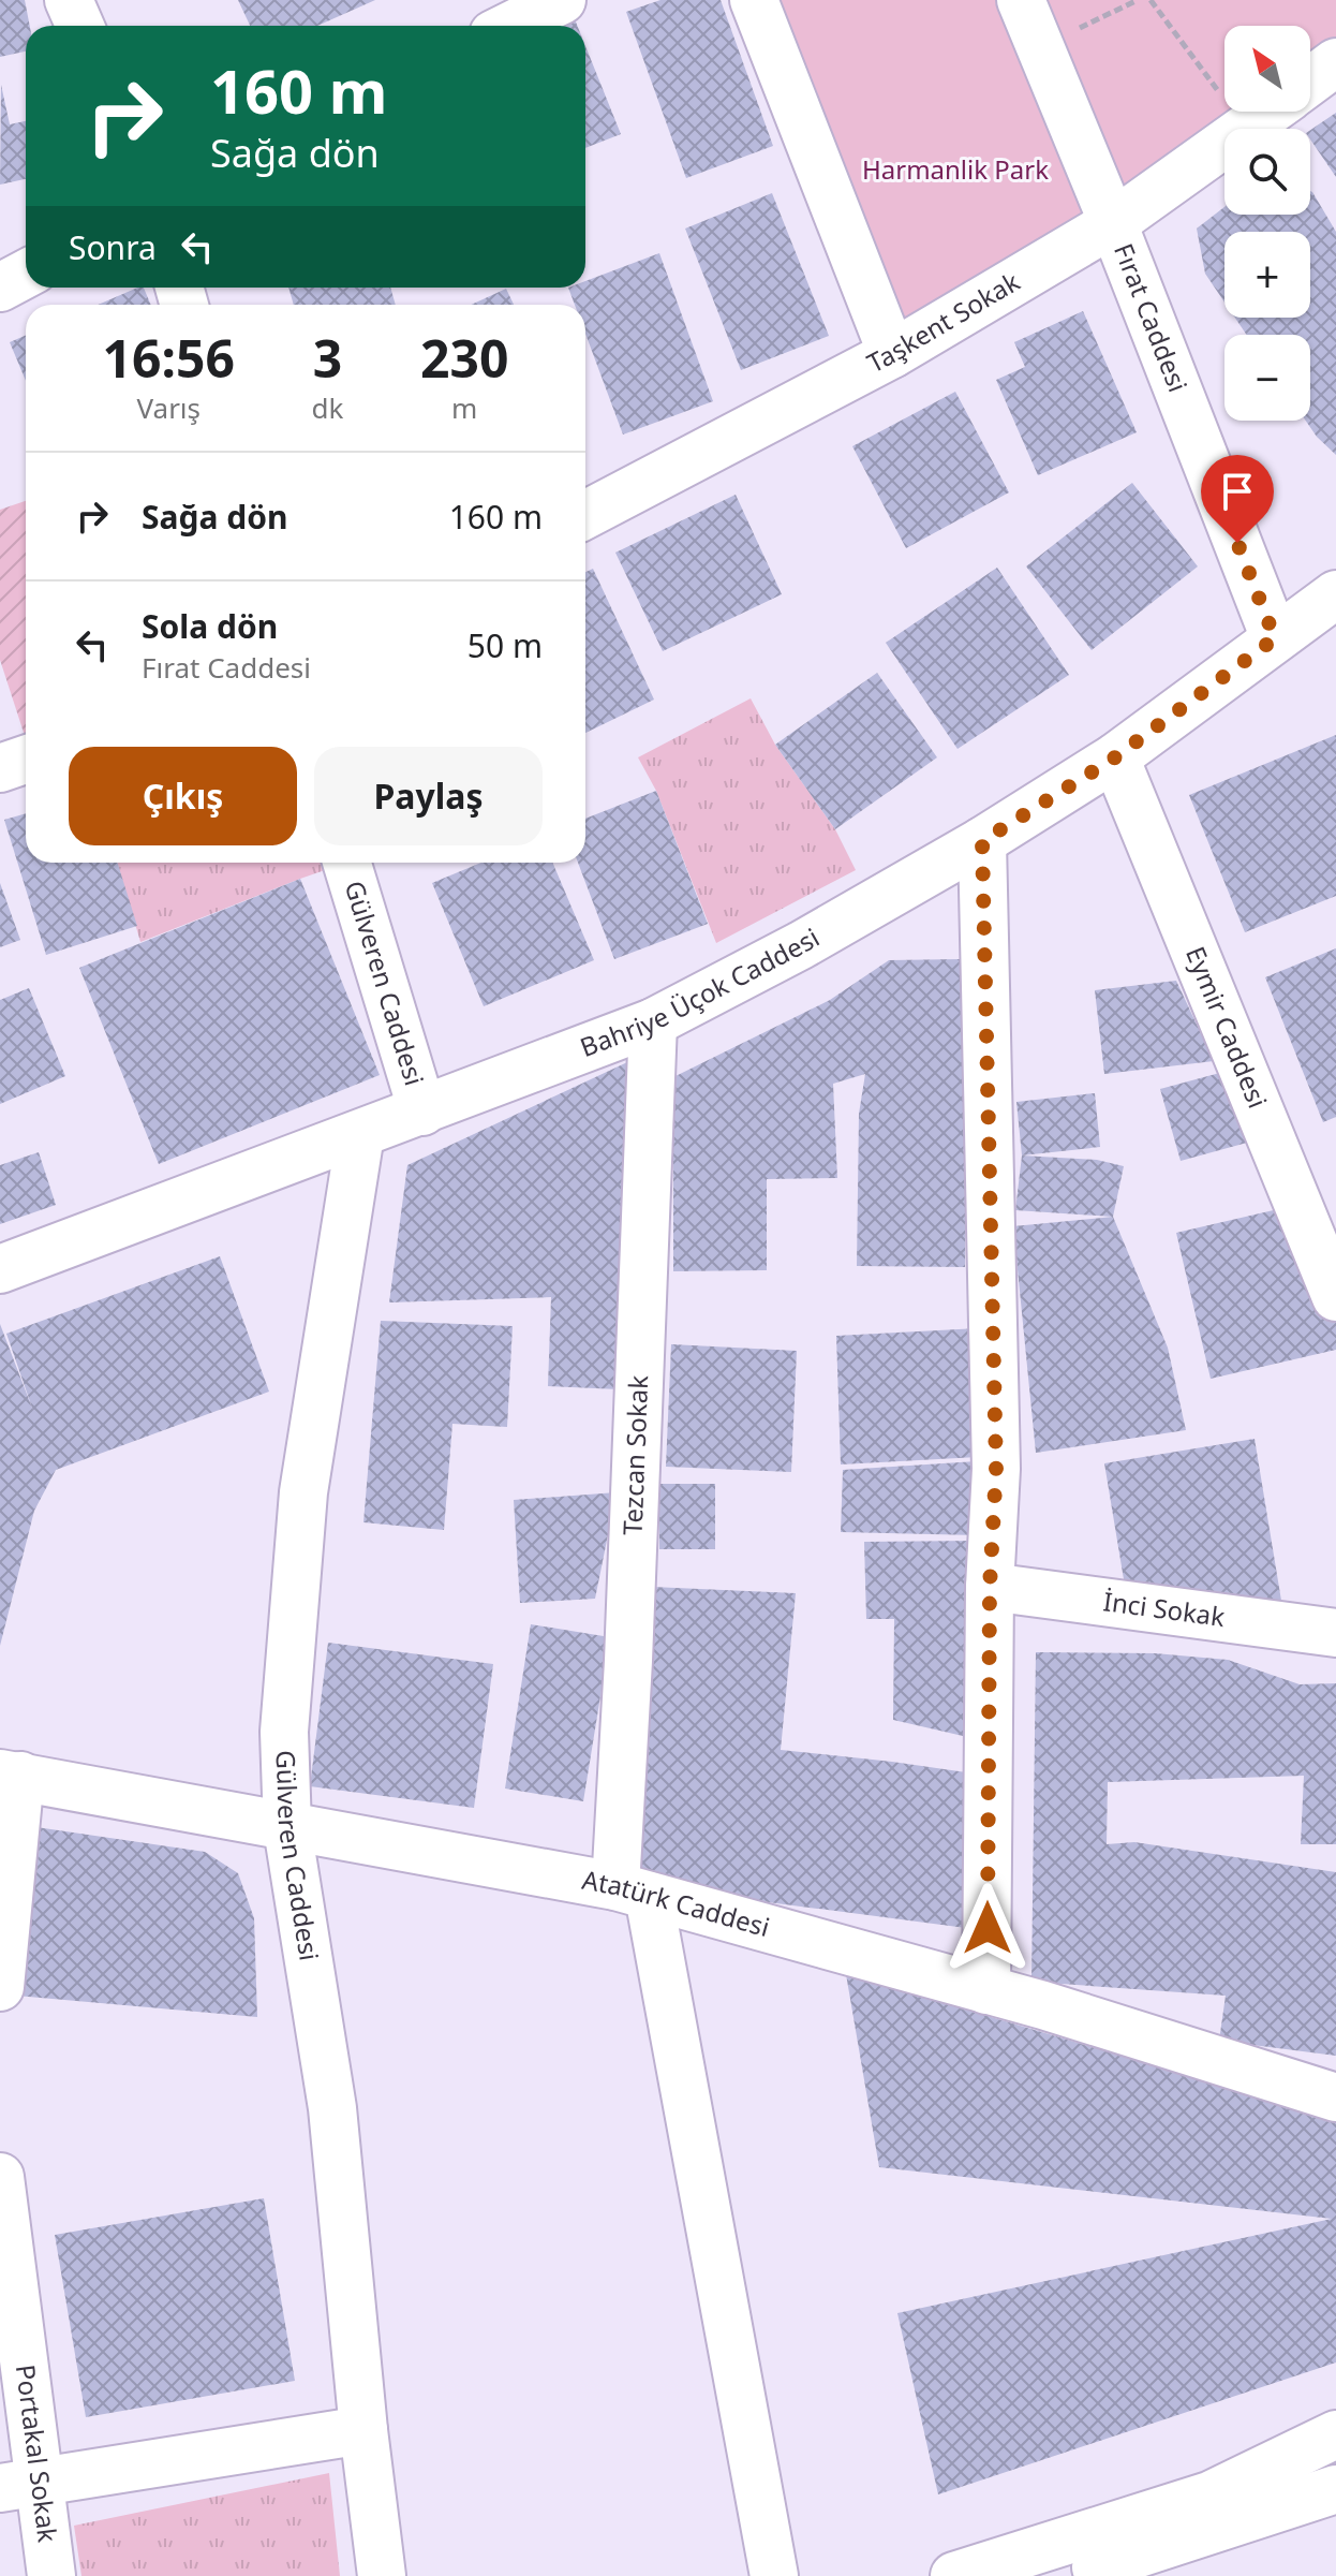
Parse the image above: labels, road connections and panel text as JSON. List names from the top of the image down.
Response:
{
  "streets": {
    "street": [
      "Fırat Caddesi",
      "Taşkent Sokak",
      "Gülveren Caddesi",
      "Bahriye Üçok Caddesi",
      "Eymir Caddesi",
      "Tezcan Sokak",
      "İnci Sokak",
      "Atatürk Caddesi",
      "Portakal Sokak"
    ]
  },
  "crossings": [
    ["Fırat Caddesi", "Taşkent Sokak"],
    ["Fırat Caddesi", "Bahriye Üçok Caddesi"],
    ["Gülveren Caddesi", "Bahriye Üçok Caddesi"],
    ["Gülveren Caddesi", "Atatürk Caddesi"],
    ["Bahriye Üçok Caddesi", "Eymir Caddesi"],
    ["Bahriye Üçok Caddesi", "Tezcan Sokak"],
    ["Tezcan Sokak", "Atatürk Caddesi"]
  ],
  "parks": ["Harmanlik Park"],
  "north": "top left",
  "page": {
    "map_buttons": ["+", "−"],
    "turn": ["160 m", "Sağa dön"],
    "then": "Sonra",
    "eta": [
      "16:56",
      "Varış",
      "3",
      "dk",
      "230",
      "m"
    ],
    "list": [
      {
        "name": "Sağa dön",
        "value": "160 m"
      },
      {
        "name": "Sola dön",
        "note": "Fırat Caddesi",
        "value": "50 m"
      }
    ],
    "buttons": ["Çıkış", "Paylaş"]
  }
}
